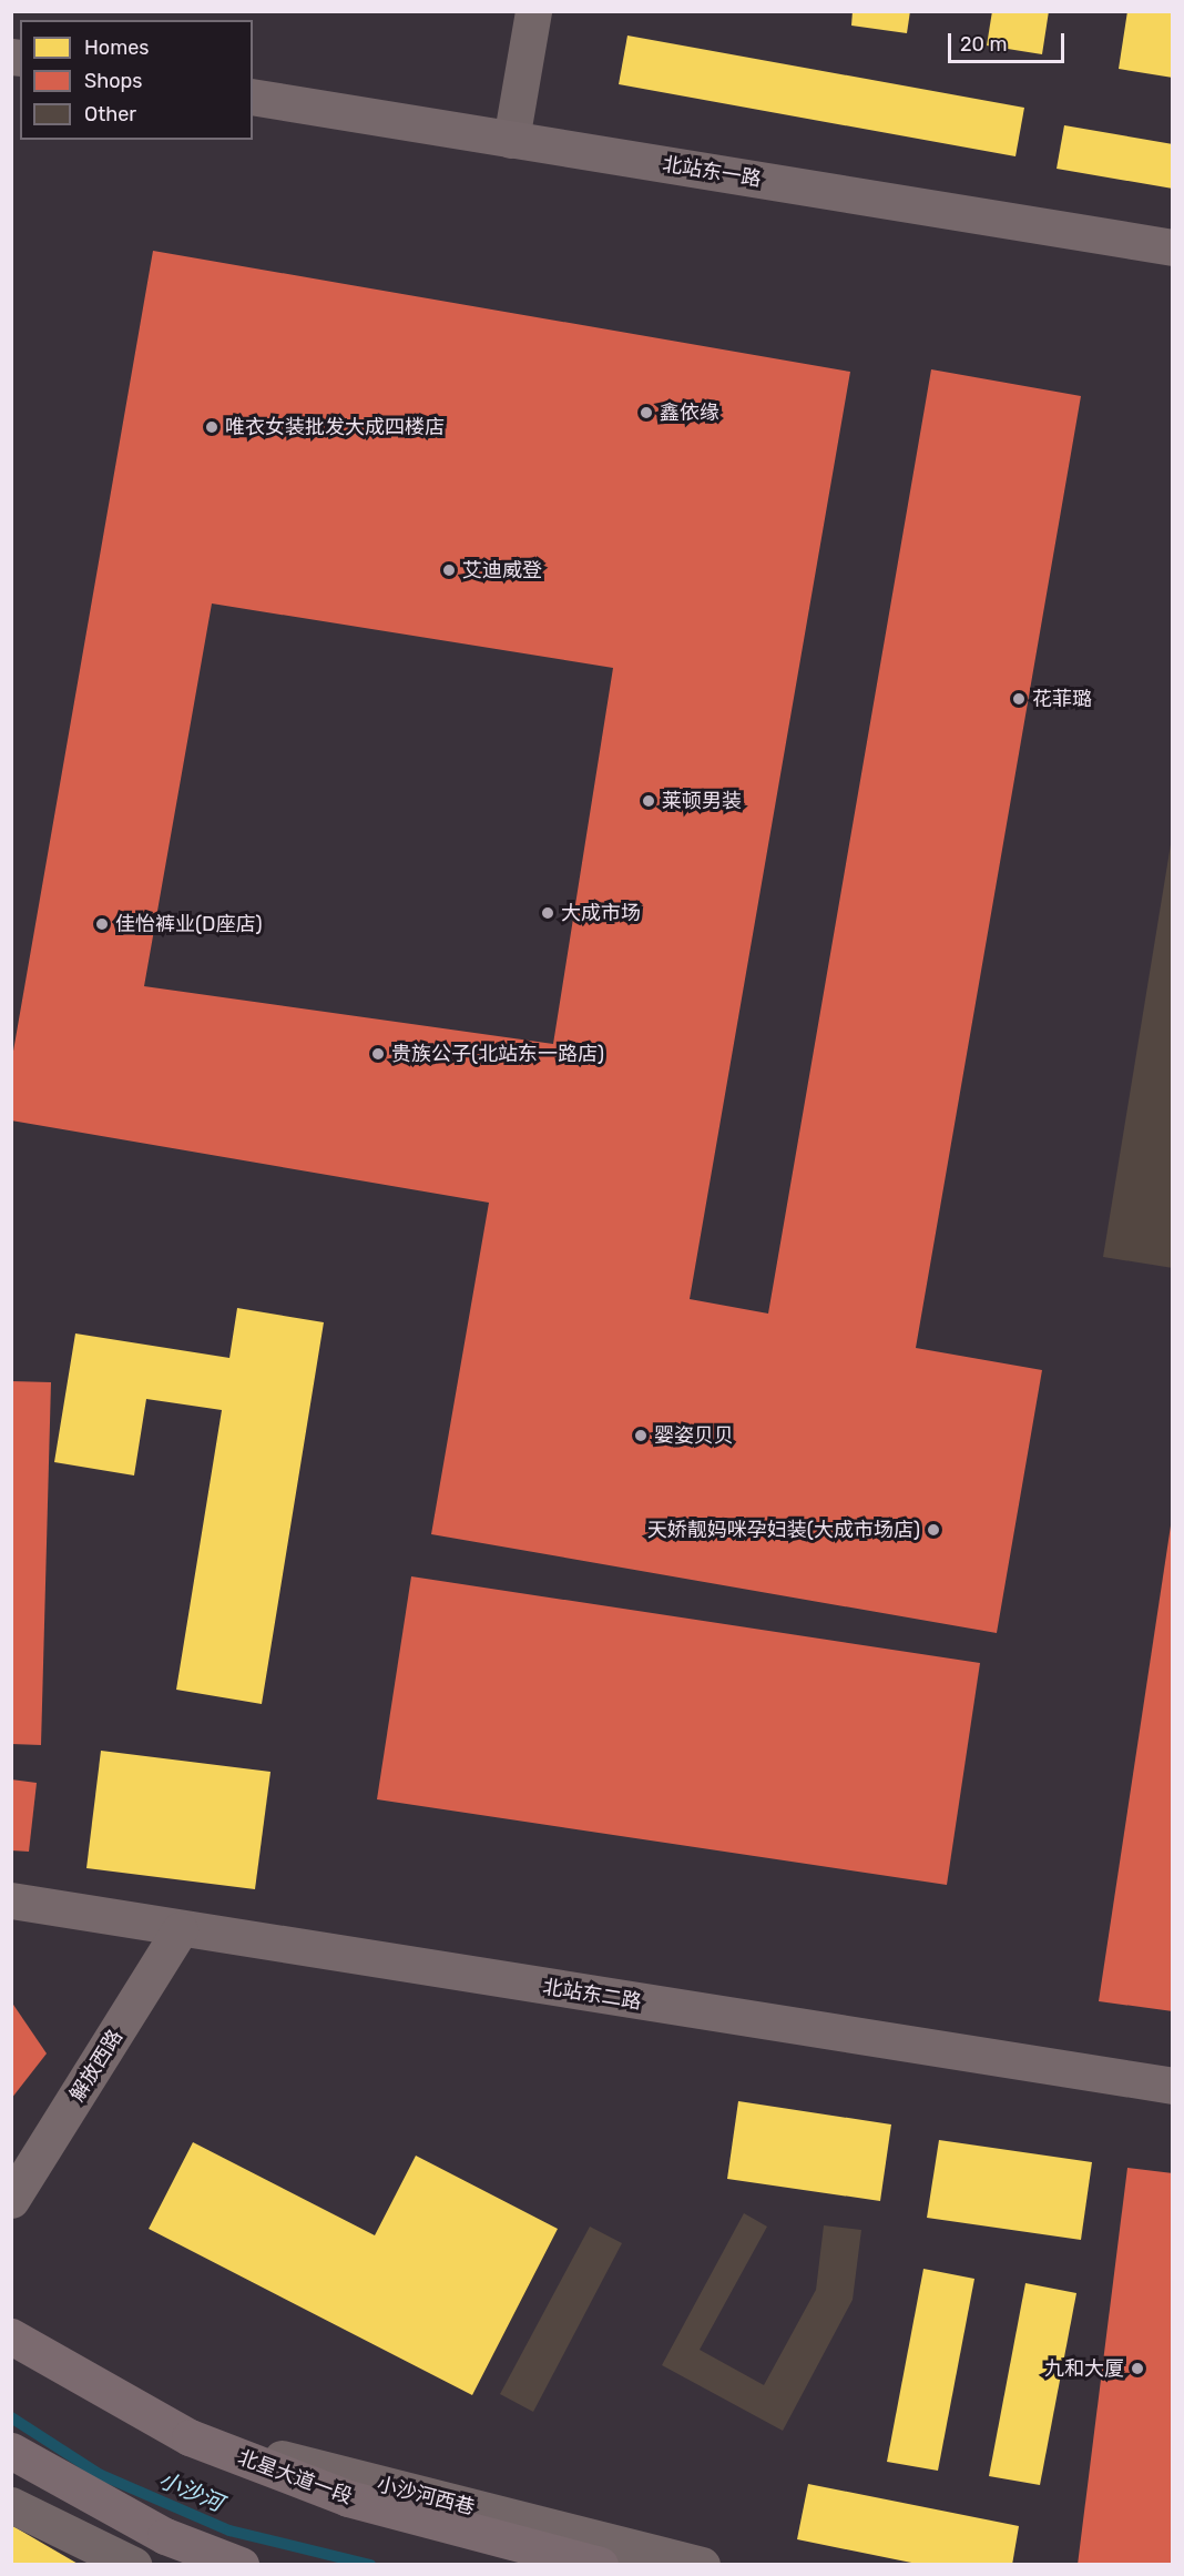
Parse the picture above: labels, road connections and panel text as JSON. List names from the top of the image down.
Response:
{
  "streets": {
    "highway": ["北星大道一段"],
    "street": [
      "北站东一路",
      "北站东二路",
      "解放西路",
      "小沙河西巷"
    ]
  },
  "crossings": [
    ["北站东二路", "解放西路"]
  ],
  "water": ["小沙河"],
  "places": [
    "鑫依缘",
    "唯衣女装批发大成四楼店",
    "艾迪威登",
    "花菲璐",
    "莱顿男装",
    "大成市场",
    "佳怡裤业(D座店)",
    "贵族公子(北站东一路店)",
    "婴姿贝贝",
    "天娇靓妈咪孕妇装(大成市场店)",
    "九和大厦"
  ],
  "legend": ["Homes", "Shops", "Other"],
  "scale_bar": "20 m"
}
